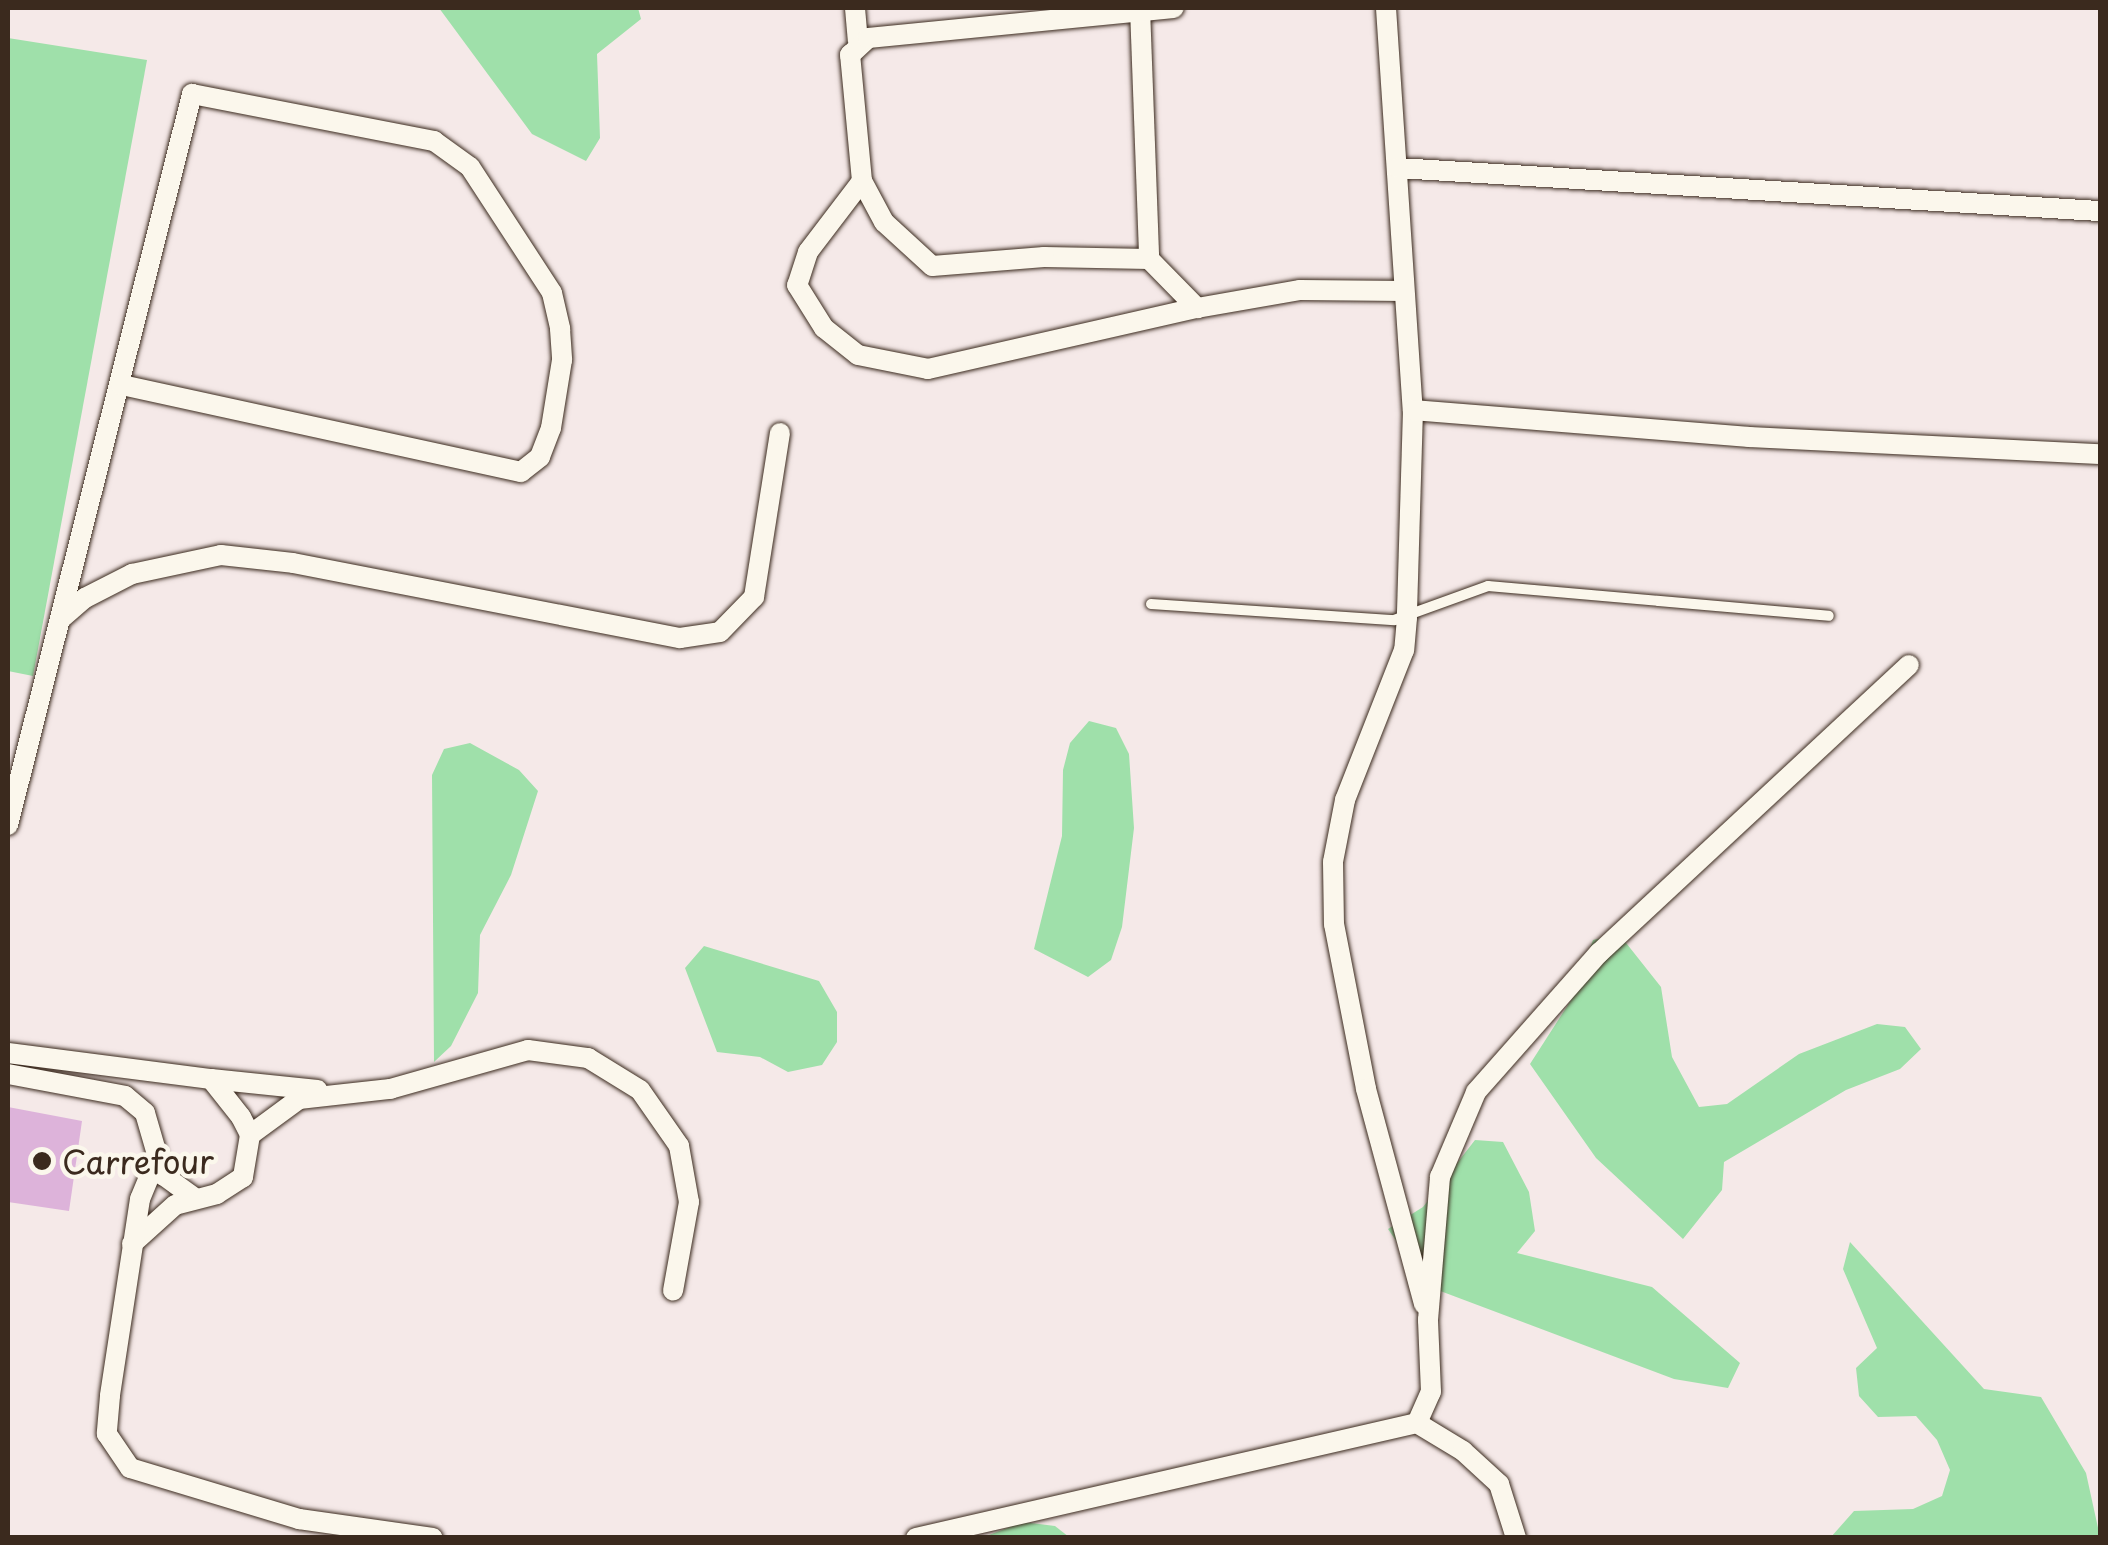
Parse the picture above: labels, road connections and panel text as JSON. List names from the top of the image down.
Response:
{
  "places": ["Carrefour"]
}
